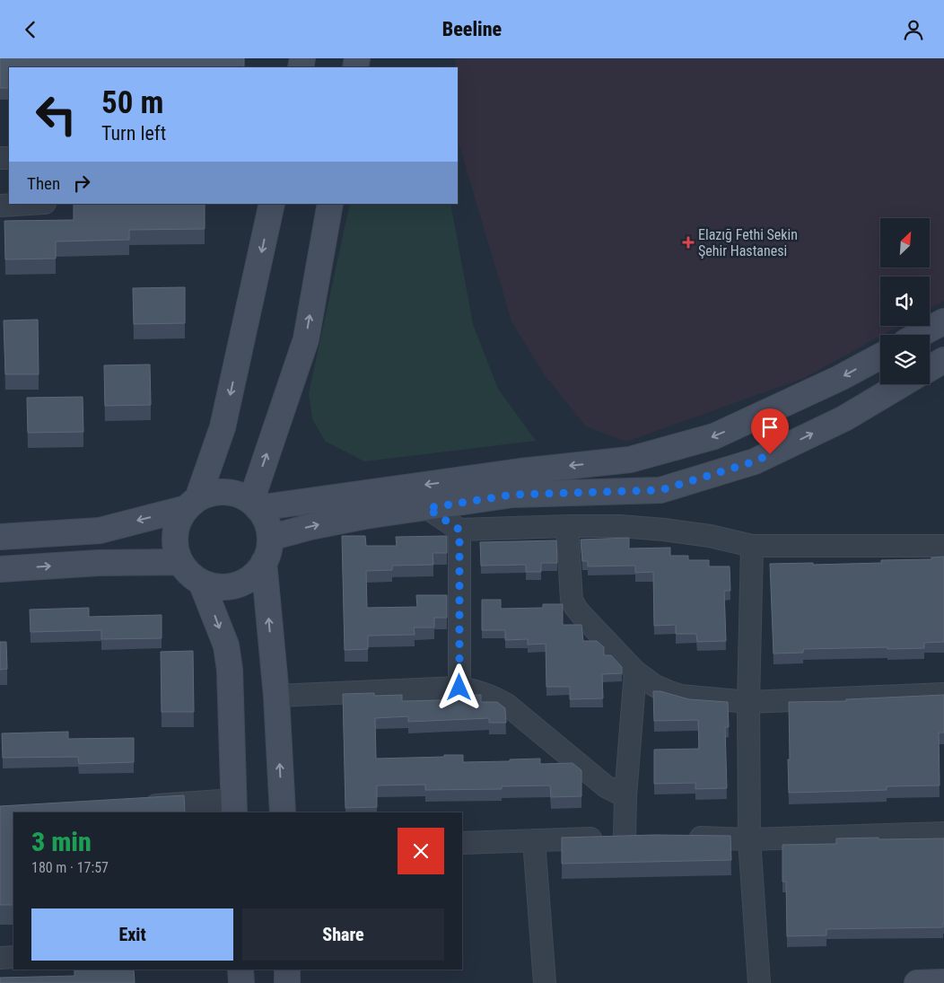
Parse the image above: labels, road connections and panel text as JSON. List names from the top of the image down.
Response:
{
  "places": {
    "health": ["Elazığ Fethi Sekin Şehir Hastanesi"]
  },
  "north": "top right",
  "page": {
    "header": "Beeline",
    "turn": ["50 m", "Turn left"],
    "then": "Then",
    "heading": ["3 min", "180 m · 17:57"],
    "buttons": ["Exit", "Share"]
  }
}
